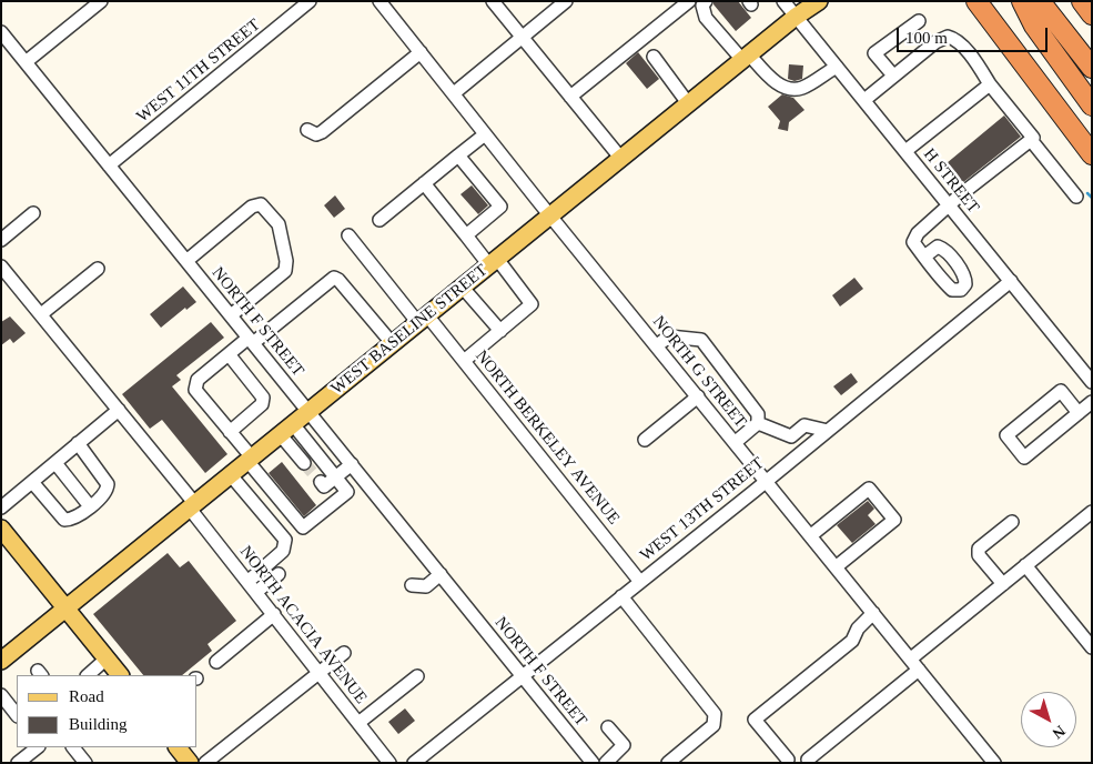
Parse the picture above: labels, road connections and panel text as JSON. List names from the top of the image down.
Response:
{
  "streets": {
    "main road": ["WEST BASELINE STREET"],
    "street": [
      "WEST 11TH STREET",
      "H STREET",
      "NORTH F STREET",
      "NORTH G STREET",
      "NORTH BERKELEY AVENUE",
      "WEST 13TH STREET",
      "NORTH ACACIA AVENUE"
    ]
  },
  "crossings": [
    ["WEST 11TH STREET", "NORTH F STREET"],
    ["H STREET", "WEST BASELINE STREET"],
    ["H STREET", "WEST 13TH STREET"],
    ["NORTH F STREET", "WEST BASELINE STREET"],
    ["NORTH F STREET", "WEST 13TH STREET"],
    ["WEST BASELINE STREET", "NORTH G STREET"],
    ["WEST BASELINE STREET", "NORTH BERKELEY AVENUE"],
    ["WEST BASELINE STREET", "NORTH ACACIA AVENUE"],
    ["NORTH G STREET", "WEST 13TH STREET"],
    ["NORTH BERKELEY AVENUE", "WEST 13TH STREET"]
  ],
  "legend": ["Road", "Building"],
  "scale_bar": "100 m",
  "north": "bottom right"
}
